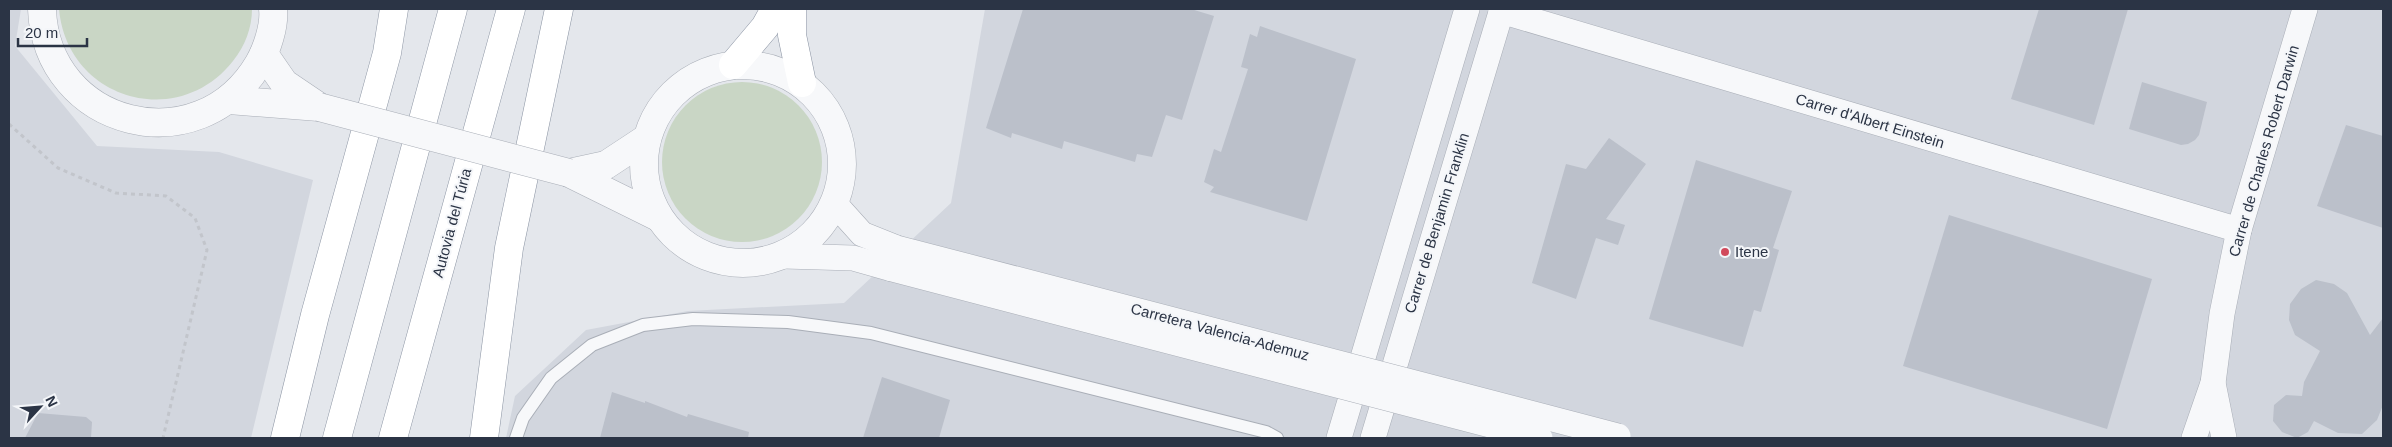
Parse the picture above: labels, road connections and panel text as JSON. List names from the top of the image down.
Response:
{
  "streets": {
    "highway": ["Autovia del Túria"],
    "street": [
      "Carrer d'Albert Einstein",
      "Carrer de Charles Robert Darwin",
      "Carrer de Benjamin Franklin",
      "Carretera Valencia-Ademuz"
    ]
  },
  "crossings": [
    ["Carrer d'Albert Einstein", "Carrer de Charles Robert Darwin"],
    ["Carrer d'Albert Einstein", "Carrer de Benjamin Franklin"]
  ],
  "places": ["Itene"],
  "scale_bar": "20 m",
  "north": "top right"
}
